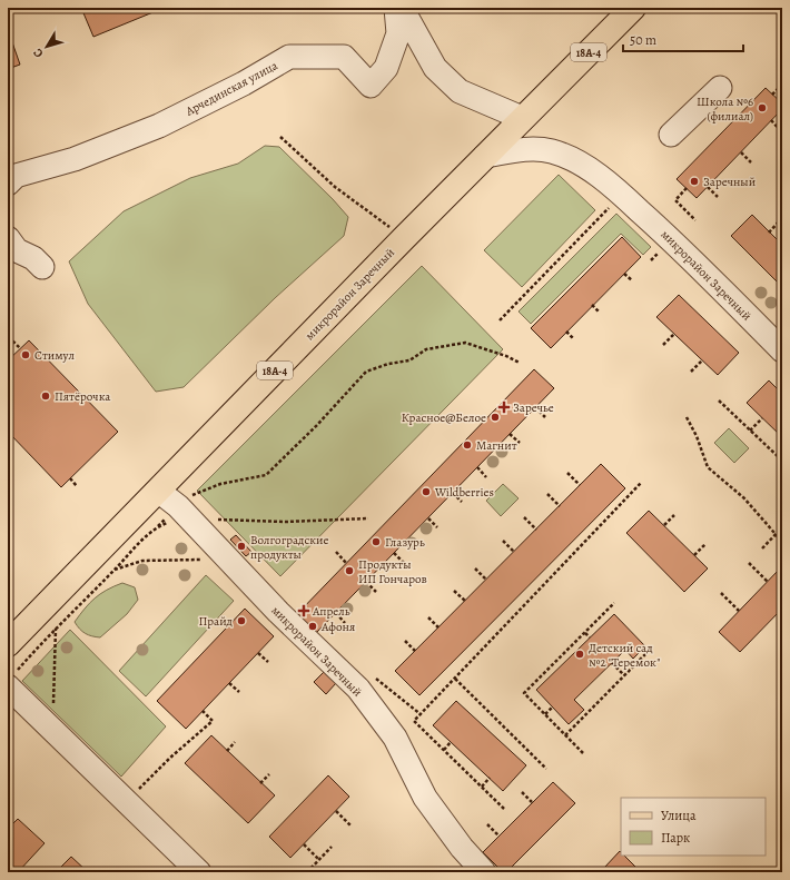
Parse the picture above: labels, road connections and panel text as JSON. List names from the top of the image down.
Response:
{
  "streets": {
    "main road": ["18А-4", "микрорайон Заречный"],
    "street": ["Арчединская улица"]
  },
  "places": {
    "other": [
      "Школа №6 (филиал)",
      "Заречный",
      "Стимул",
      "Пятёрочка",
      "Красное@Белое",
      "Магнит",
      "Wildberries",
      "Глазурь",
      "Волгоградские продукты",
      "Продукты ИП Гончаров",
      "Прайд",
      "Афоня",
      "Детский сад №2 \"Теремок\""
    ],
    "health": ["Заречье", "Апрель"]
  },
  "legend": ["Улица", "Парк"],
  "scale_bar": "50 m",
  "north": "bottom left"
}
